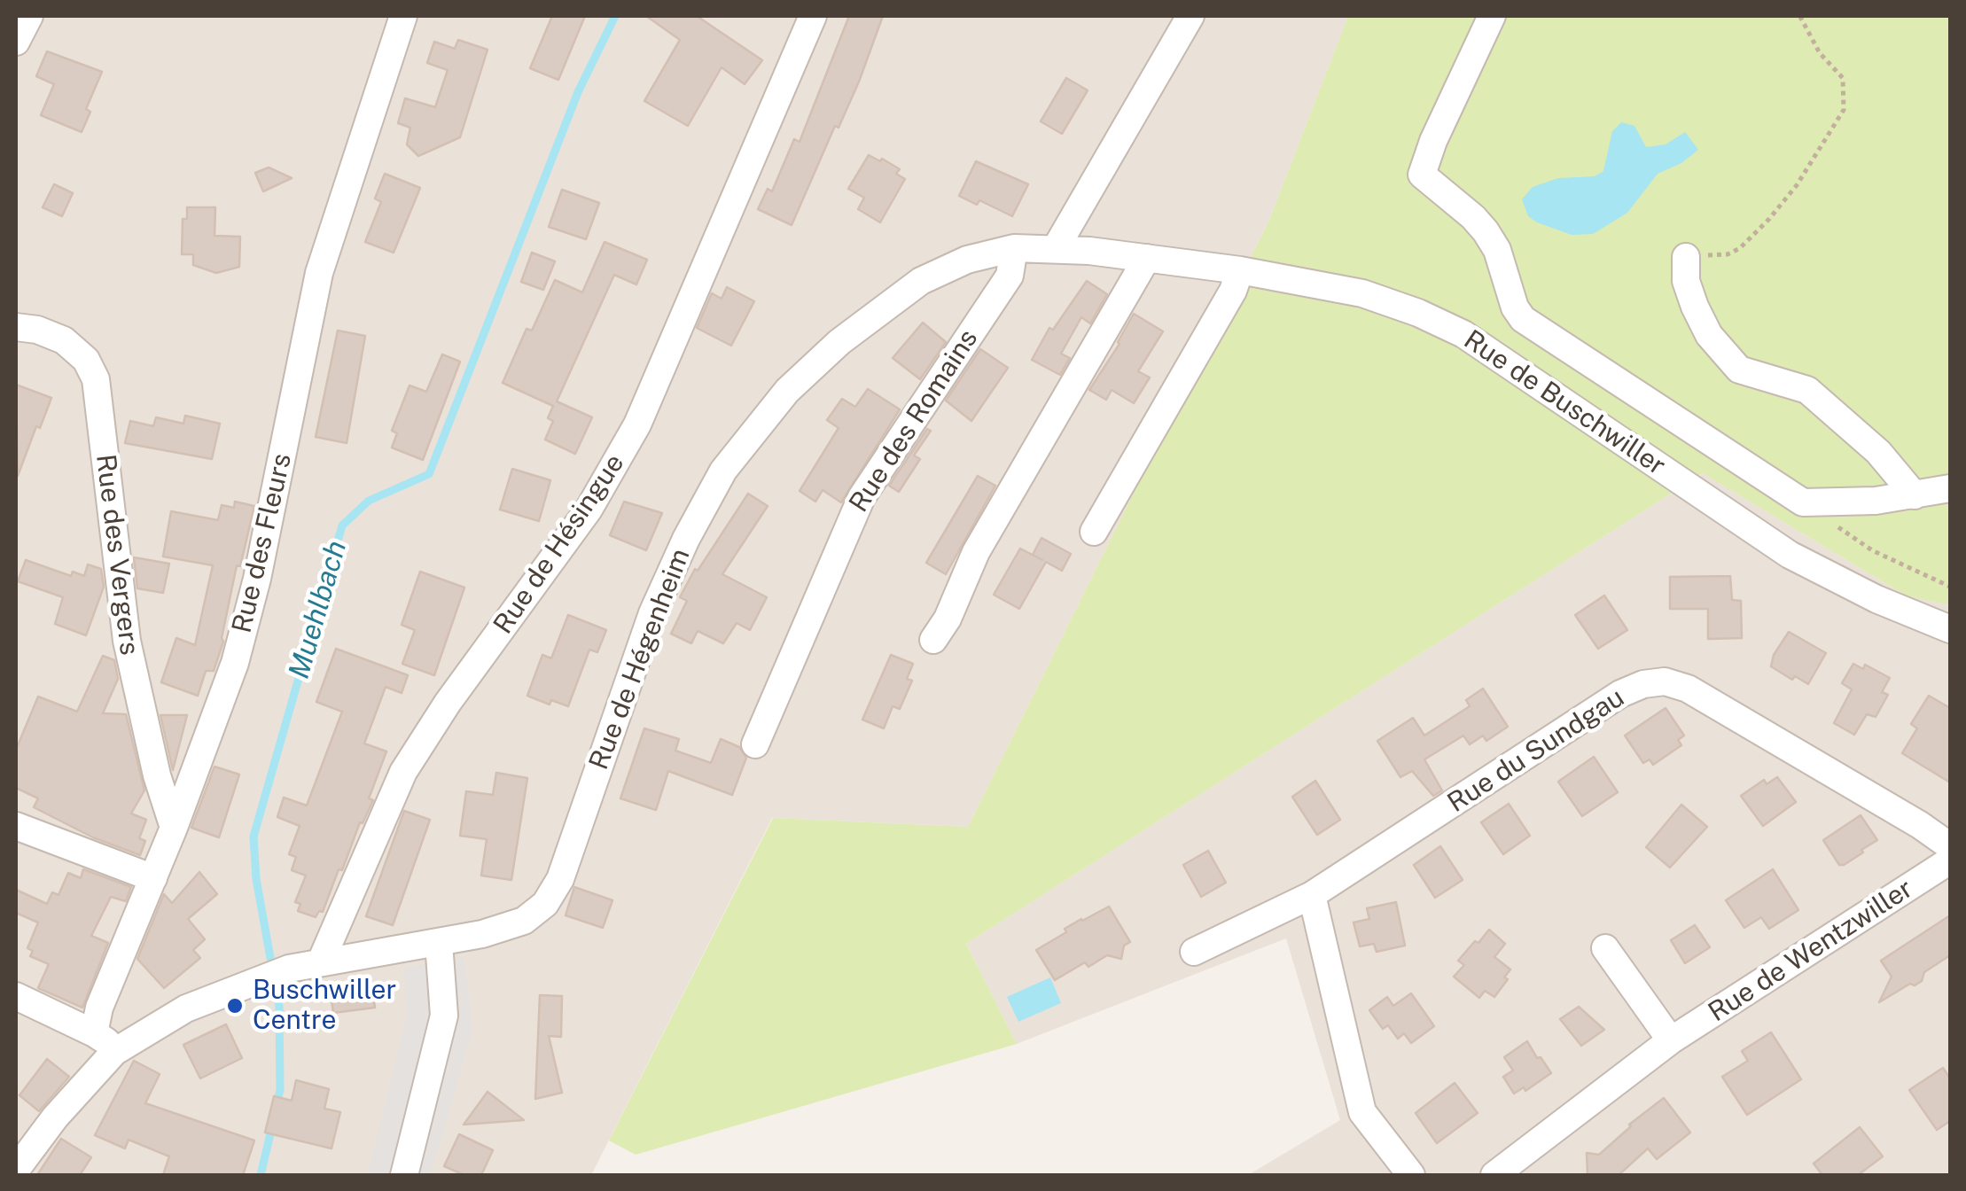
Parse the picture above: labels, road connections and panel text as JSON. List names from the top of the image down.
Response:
{
  "streets": {
    "street": [
      "Rue de Buschwiller",
      "Rue des Romains",
      "Rue des Fleurs",
      "Rue de Hésingue",
      "Rue des Vergers",
      "Rue de Hégenheim",
      "Rue du Sundgau",
      "Rue de Wentzwiller"
    ]
  },
  "crossings": [
    ["Rue de Buschwiller", "Rue de Hégenheim"],
    ["Rue des Romains", "Rue de Hégenheim"],
    ["Rue des Fleurs", "Rue des Vergers"],
    ["Rue de Hésingue", "Rue de Hégenheim"]
  ],
  "water": ["Muehlbach"],
  "places": ["Buschwiller Centre"]
}
